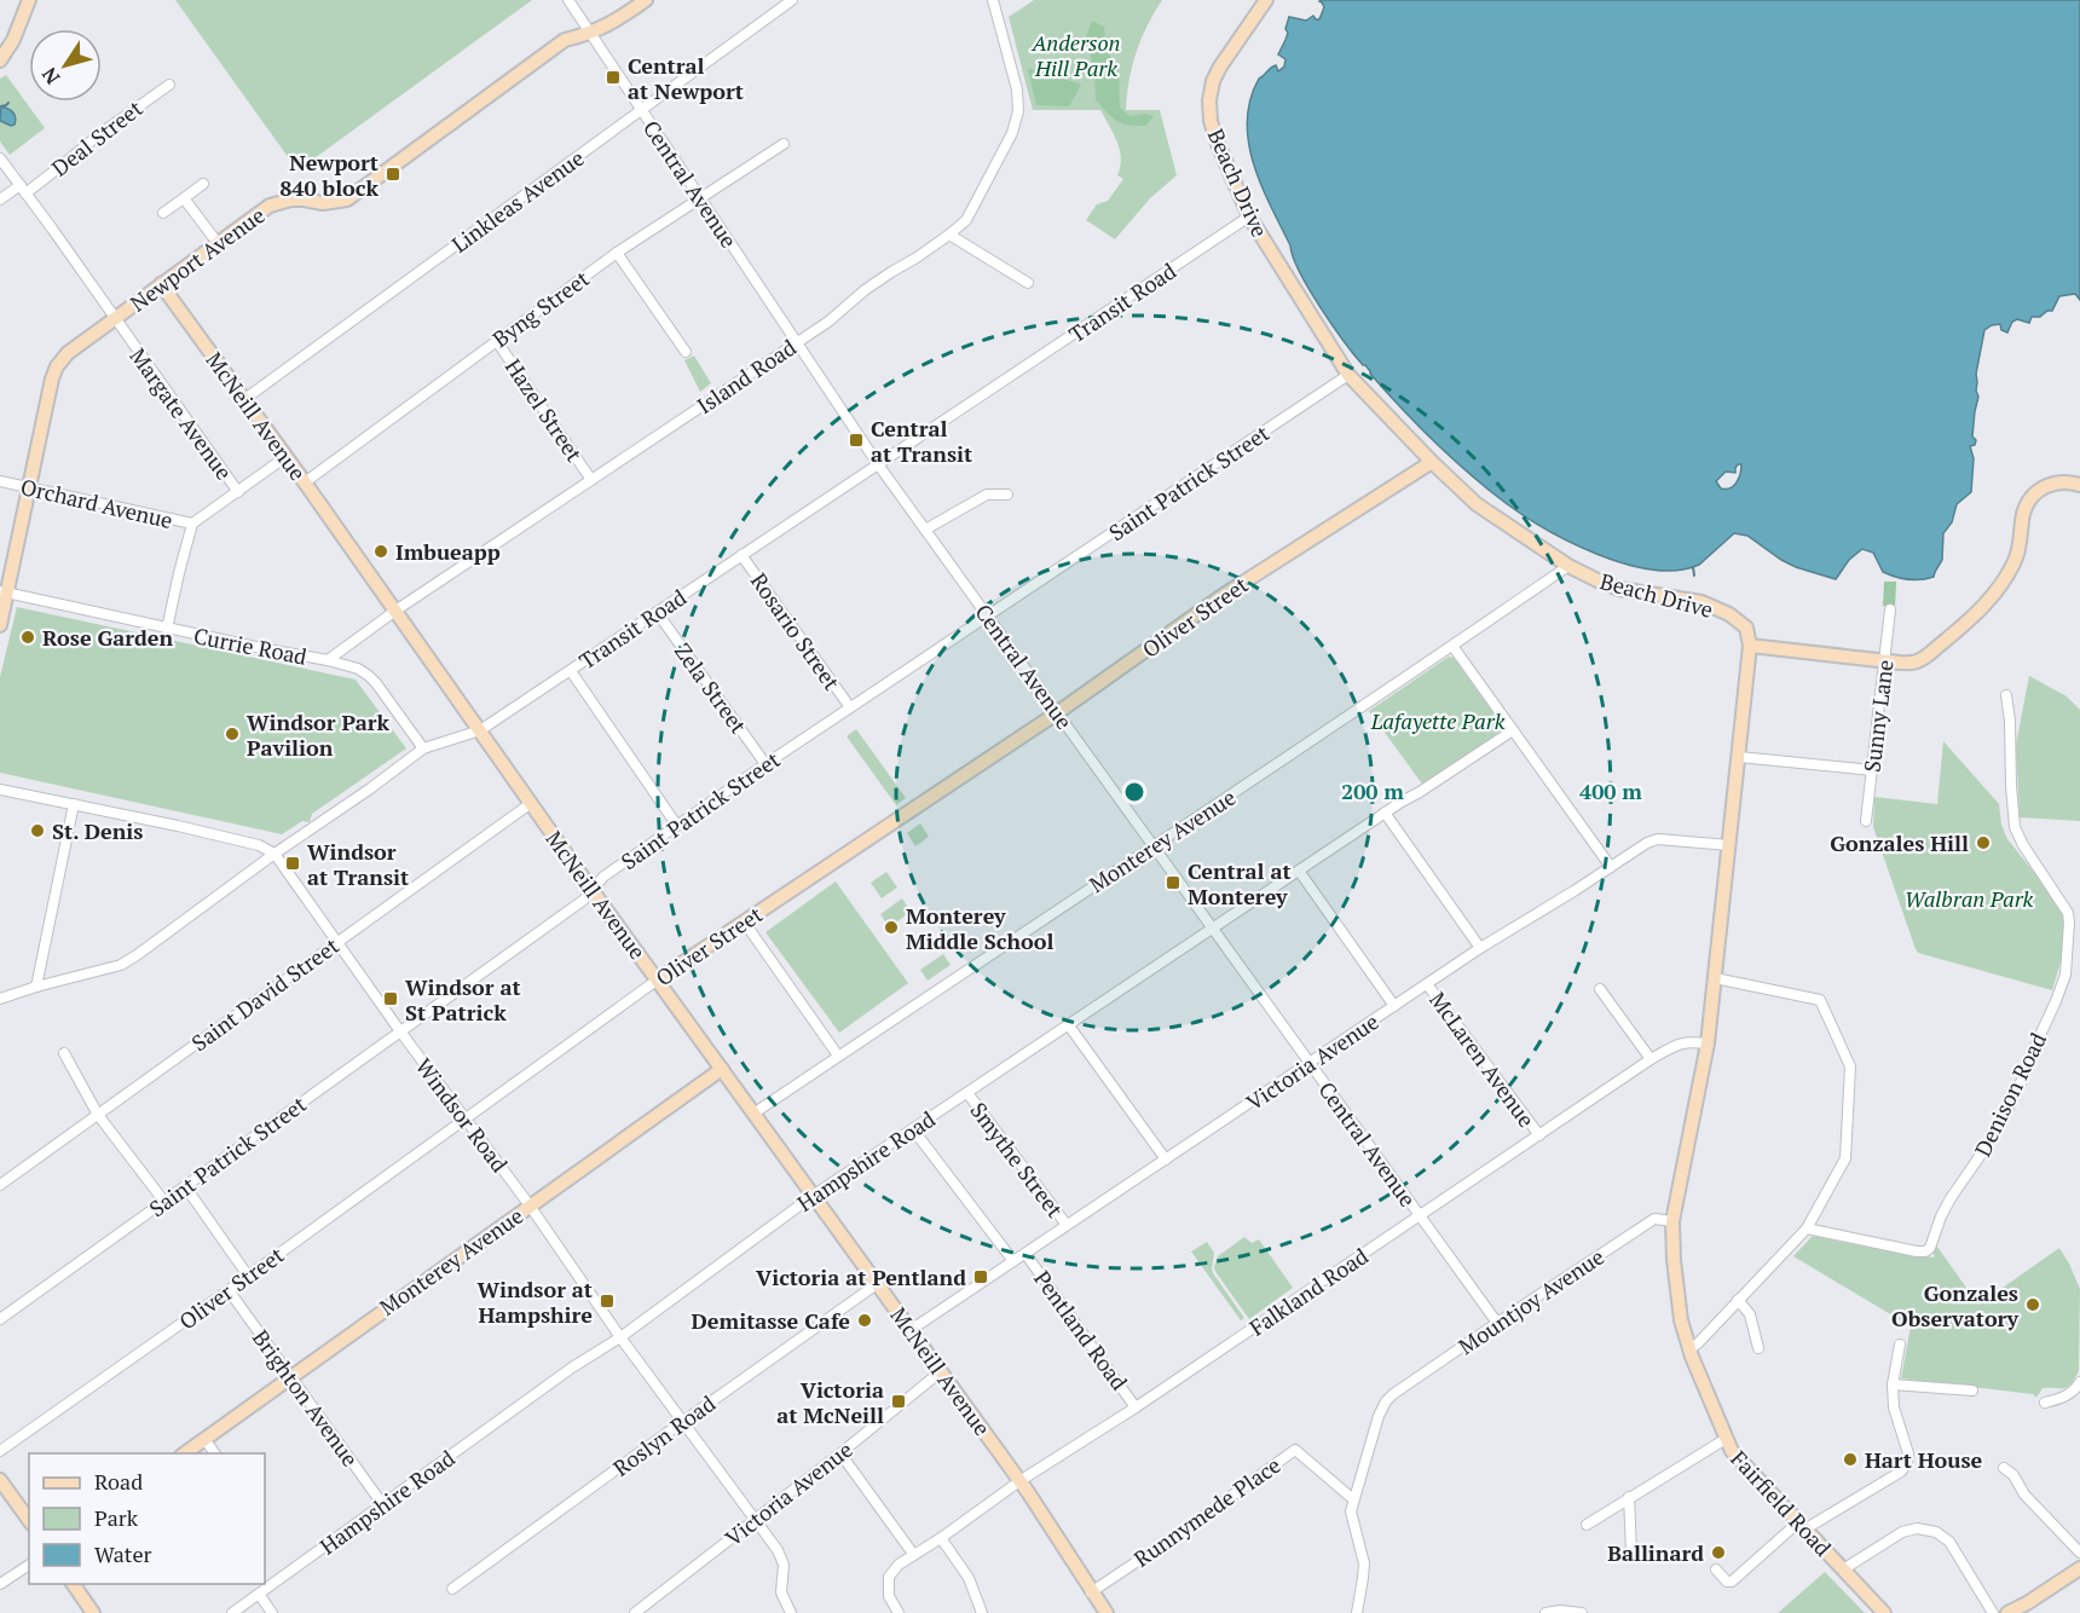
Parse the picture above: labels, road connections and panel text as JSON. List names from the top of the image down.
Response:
{
  "streets": {
    "street": [
      "Deal Street",
      "Beach Drive",
      "Central Avenue",
      "Linkleas Avenue",
      "Newport Avenue",
      "Transit Road",
      "Byng Street",
      "Island Road",
      "Hazel Street",
      "Margate Avenue",
      "McNeill Avenue",
      "Saint Patrick Street",
      "Orchard Avenue",
      "Oliver Street",
      "Rosario Street",
      "Currie Road",
      "Zela Street",
      "Sunny Lane",
      "Monterey Avenue",
      "Saint David Street",
      "McLaren Avenue",
      "Victoria Avenue",
      "Denison Road",
      "Windsor Road",
      "Smythe Street",
      "Hampshire Road",
      "Falkland Road",
      "Mountjoy Avenue",
      "Pentland Road",
      "Brighton Avenue",
      "Roslyn Road",
      "Fairfield Road",
      "Runnymede Place"
    ]
  },
  "crossings": [
    ["Deal Street", "Margate Avenue"],
    ["Beach Drive", "Transit Road"],
    ["Beach Drive", "Saint Patrick Street"],
    ["Beach Drive", "Oliver Street"],
    ["Beach Drive", "Monterey Avenue"],
    ["Central Avenue", "Linkleas Avenue"],
    ["Central Avenue", "Newport Avenue"],
    ["Central Avenue", "Transit Road"],
    ["Central Avenue", "Byng Street"],
    ["Central Avenue", "Island Road"],
    ["Central Avenue", "Saint Patrick Street"],
    ["Central Avenue", "Oliver Street"],
    ["Central Avenue", "Monterey Avenue"],
    ["Central Avenue", "Victoria Avenue"],
    ["Central Avenue", "Hampshire Road"],
    ["Central Avenue", "Falkland Road"],
    ["Central Avenue", "Mountjoy Avenue"],
    ["Linkleas Avenue", "McNeill Avenue"],
    ["Newport Avenue", "Margate Avenue"],
    ["Newport Avenue", "McNeill Avenue"],
    ["Newport Avenue", "Orchard Avenue"],
    ["Newport Avenue", "Currie Road"],
    ["Transit Road", "McNeill Avenue"],
    ["Transit Road", "Rosario Street"],
    ["Transit Road", "Currie Road"],
    ["Transit Road", "Zela Street"],
    ["Transit Road", "Windsor Road"],
    ["Byng Street", "Hazel Street"],
    ["Byng Street", "McNeill Avenue"],
    ["Island Road", "Hazel Street"],
    ["Island Road", "McNeill Avenue"],
    ["Island Road", "Currie Road"],
    ["McNeill Avenue", "Saint Patrick Street"],
    ["McNeill Avenue", "Oliver Street"],
    ["McNeill Avenue", "Monterey Avenue"],
    ["McNeill Avenue", "Saint David Street"],
    ["McNeill Avenue", "Victoria Avenue"],
    ["McNeill Avenue", "Hampshire Road"],
    ["McNeill Avenue", "Falkland Road"],
    ["McNeill Avenue", "Roslyn Road"],
    ["McNeill Avenue", "Runnymede Place"],
    ["Saint Patrick Street", "Rosario Street"],
    ["Saint Patrick Street", "Zela Street"],
    ["Saint Patrick Street", "Windsor Road"],
    ["Oliver Street", "Windsor Road"],
    ["Oliver Street", "Brighton Avenue"],
    ["Monterey Avenue", "Windsor Road"],
    ["Monterey Avenue", "Brighton Avenue"],
    ["Saint David Street", "Windsor Road"],
    ["McLaren Avenue", "Victoria Avenue"],
    ["McLaren Avenue", "Falkland Road"],
    ["Victoria Avenue", "Windsor Road"],
    ["Victoria Avenue", "Smythe Street"],
    ["Victoria Avenue", "Pentland Road"],
    ["Windsor Road", "Hampshire Road"],
    ["Windsor Road", "Roslyn Road"],
    ["Smythe Street", "Hampshire Road"],
    ["Hampshire Road", "Pentland Road"],
    ["Hampshire Road", "Brighton Avenue"],
    ["Falkland Road", "Pentland Road"],
    ["Mountjoy Avenue", "Runnymede Place"]
  ],
  "parks": ["Anderson Hill Park", "Lafayette Park", "Walbran Park"],
  "places": {
    "transit": [
      "Central at Newport",
      "Newport 840 block",
      "Central at Transit",
      "Windsor at Transit",
      "Central at Monterey",
      "Windsor at St Patrick",
      "Victoria at Pentland",
      "Windsor at Hampshire",
      "Victoria at McNeill"
    ],
    "other": [
      "Imbueapp",
      "Rose Garden",
      "Windsor Park Pavilion",
      "St. Denis",
      "Gonzales Hill",
      "Monterey Middle School",
      "Gonzales Observatory",
      "Demitasse Cafe",
      "Hart House",
      "Ballinard"
    ]
  },
  "legend": ["Road", "Park", "Water"],
  "north": "bottom left",
  "rings": ["200 m", "400 m"]
}
